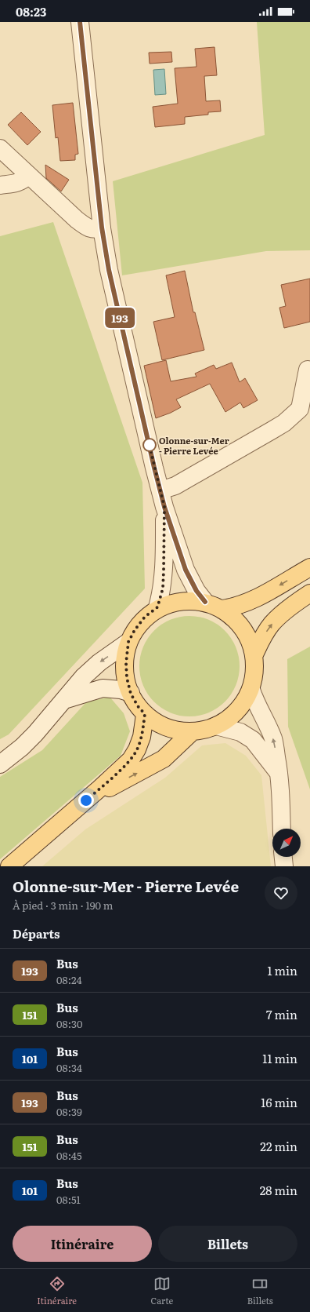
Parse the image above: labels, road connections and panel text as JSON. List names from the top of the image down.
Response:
{
  "places": ["Olonne-sur-Mer - Pierre Levée"],
  "lines": ["bus line 193"],
  "north": "top right",
  "page": {
    "status": "08:23",
    "on_map": "193",
    "heading": [
      ["Olonne-sur-Mer - Pierre Levée", "À pied · 3 min · 190 m"],
      "Départs"
    ],
    "list": [
      {
        "mark": "193",
        "name": "Bus",
        "note": "08:24",
        "value": "1 min"
      },
      {
        "mark": "151",
        "name": "Bus",
        "note": "08:30",
        "value": "7 min"
      },
      {
        "mark": "101",
        "name": "Bus",
        "note": "08:34",
        "value": "11 min"
      },
      {
        "mark": "193",
        "name": "Bus",
        "note": "08:39",
        "value": "16 min"
      },
      {
        "mark": "151",
        "name": "Bus",
        "note": "08:45",
        "value": "22 min"
      },
      {
        "mark": "101",
        "name": "Bus",
        "note": "08:51",
        "value": "28 min"
      }
    ],
    "buttons": ["Itinéraire", "Billets"],
    "tabs": ["Itinéraire", "Carte", "Billets"]
  }
}
